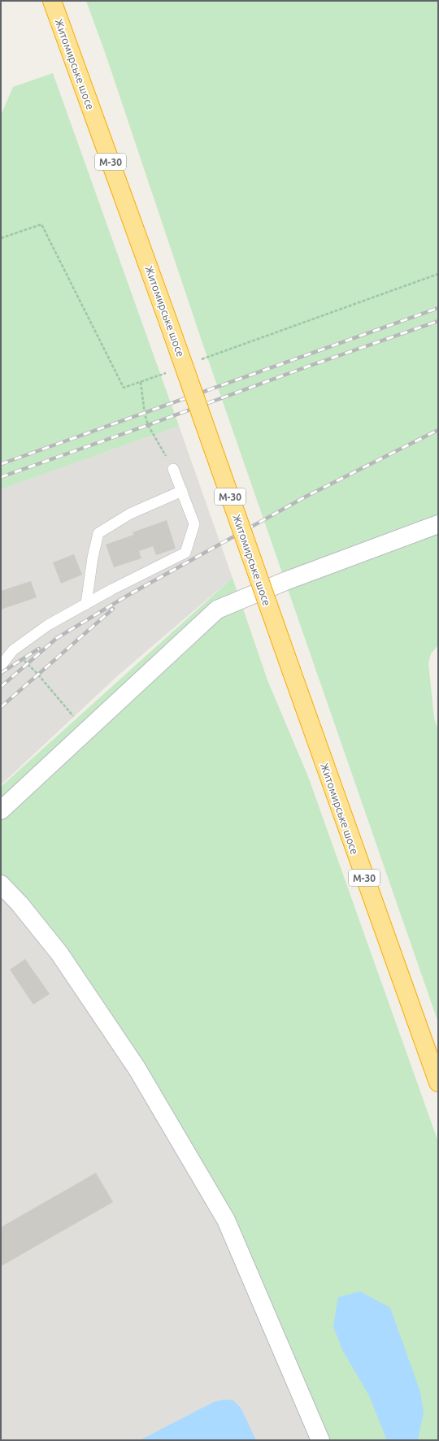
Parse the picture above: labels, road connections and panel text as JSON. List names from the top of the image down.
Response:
{
  "streets": {
    "highway": ["Житомирське шосе", "М-30"]
  }
}
